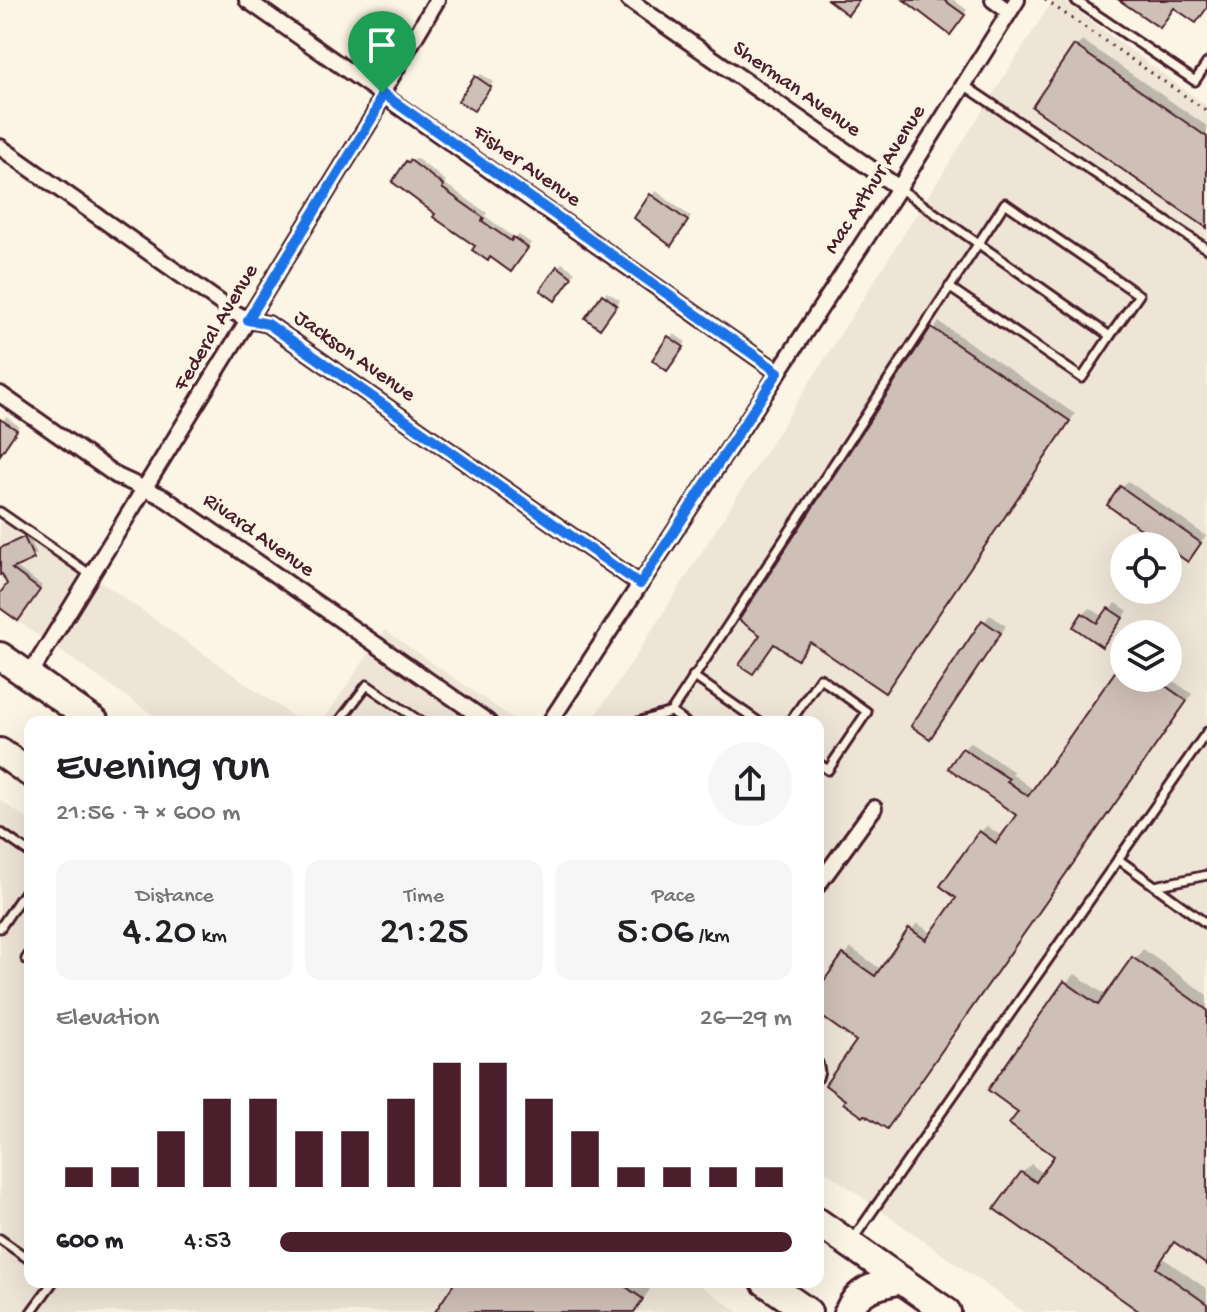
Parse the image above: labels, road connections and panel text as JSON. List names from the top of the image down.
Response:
{
  "streets": {
    "street": [
      "Sherman Avenue",
      "Fisher Avenue",
      "Mac Arthur Avenue",
      "Federal Avenue",
      "Jackson Avenue",
      "Rivard Avenue"
    ]
  },
  "crossings": [
    ["Sherman Avenue", "Mac Arthur Avenue"],
    ["Fisher Avenue", "Mac Arthur Avenue"],
    ["Fisher Avenue", "Federal Avenue"],
    ["Mac Arthur Avenue", "Jackson Avenue"],
    ["Federal Avenue", "Jackson Avenue"],
    ["Federal Avenue", "Rivard Avenue"]
  ],
  "page": {
    "heading": ["Evening run", "21:56 · 7 × 600 m"],
    "stats": [
      ["Distance", "4.20 km"],
      ["Time", "21:25"],
      ["Pace", "5:06 /km"]
    ],
    "chart": ["Elevation", "26–29 m"],
    "list": [
      {
        "name": "600 m",
        "note": "4:53"
      }
    ]
  }
}
